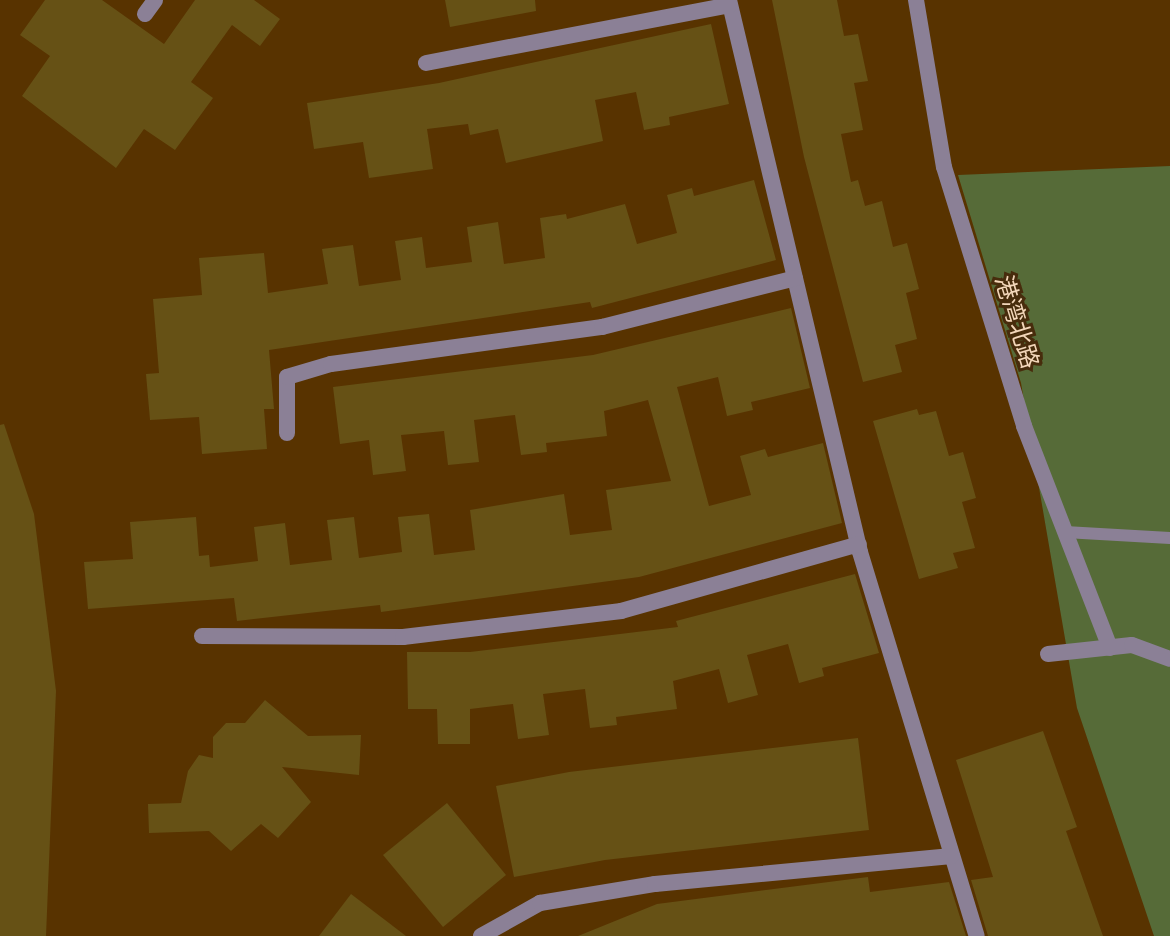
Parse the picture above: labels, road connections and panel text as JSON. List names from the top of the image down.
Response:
{
  "streets": {
    "street": ["港湾北路"]
  }
}
